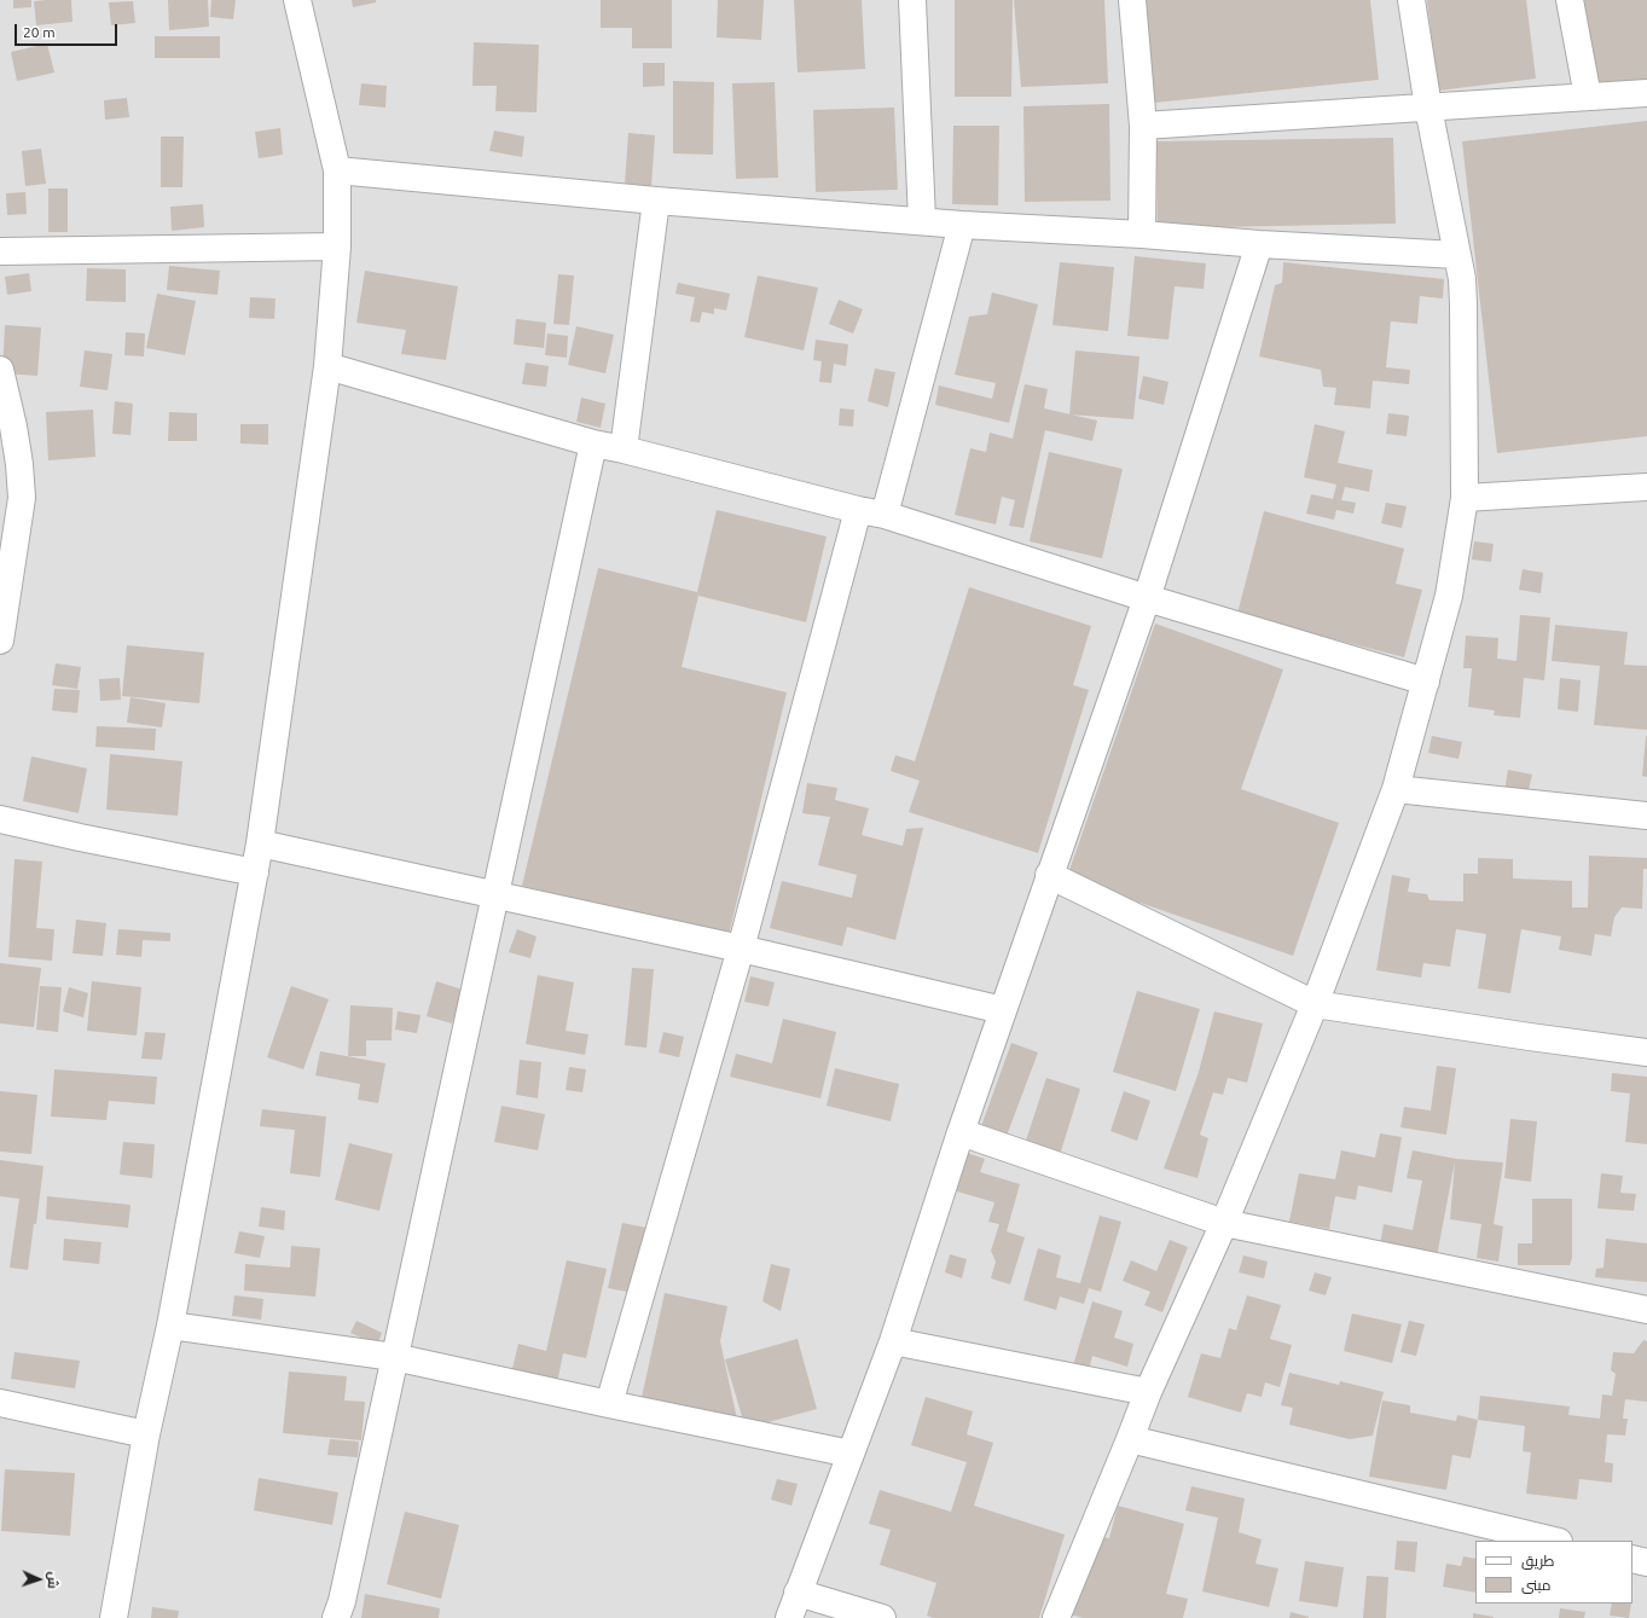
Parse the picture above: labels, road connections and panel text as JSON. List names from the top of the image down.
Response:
{
  "legend": ["طريق", "مبنى"],
  "scale_bar": "20 m",
  "north": "right"
}
